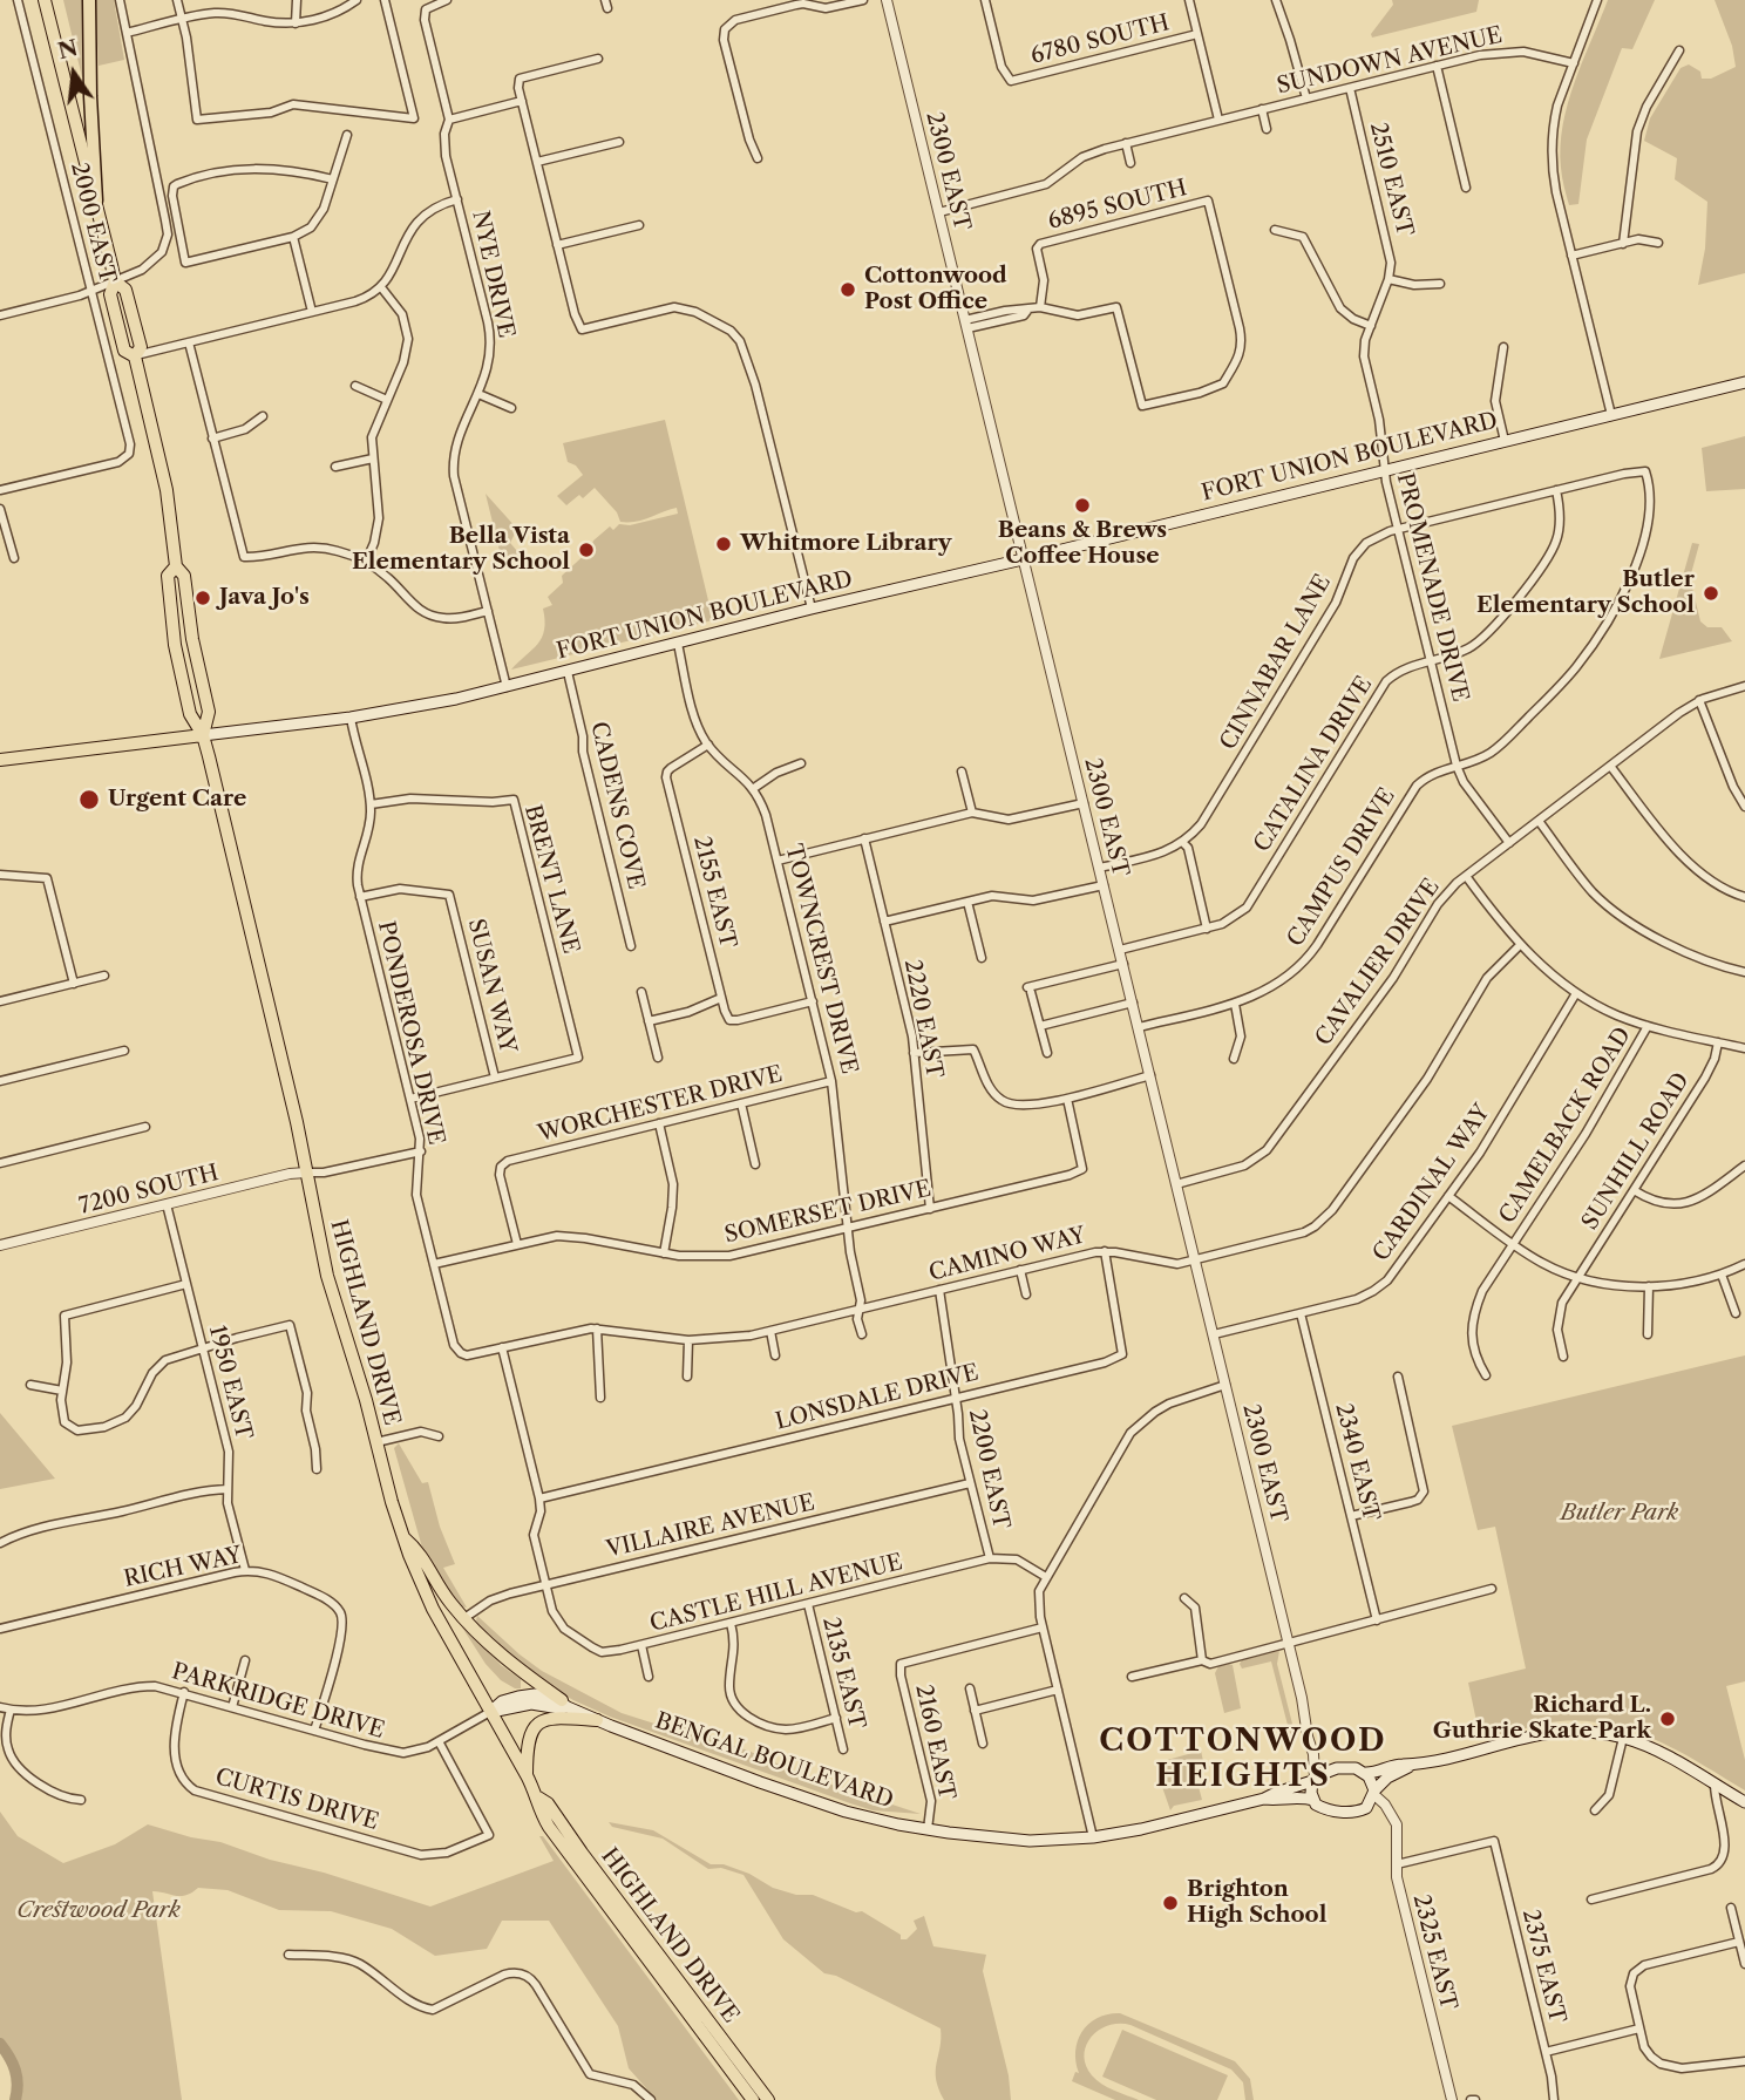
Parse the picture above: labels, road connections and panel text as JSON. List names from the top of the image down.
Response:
{
  "streets": {
    "main road": ["FORT UNION BOULEVARD", "HIGHLAND DRIVE", "BENGAL BOULEVARD"],
    "street": [
      "6780 SOUTH",
      "SUNDOWN AVENUE",
      "2300 EAST",
      "2510 EAST",
      "6895 SOUTH",
      "2000 EAST",
      "NYE DRIVE",
      "PROMENADE DRIVE",
      "CINNABAR LANE",
      "CATALINA DRIVE",
      "CADENS COVE",
      "CAMPUS DRIVE",
      "BRENT LANE",
      "2155 EAST",
      "TOWNCREST DRIVE",
      "CAVALIER DRIVE",
      "SUSAN WAY",
      "2220 EAST",
      "PONDEROSA DRIVE",
      "WORCHESTER DRIVE",
      "CAMELBACK ROAD",
      "SUNHILL ROAD",
      "CARDINAL WAY",
      "7200 SOUTH",
      "SOMERSET DRIVE",
      "CAMINO WAY",
      "1950 EAST",
      "LONSDALE DRIVE",
      "2340 EAST",
      "2200 EAST",
      "VILLAIRE AVENUE",
      "RICH WAY",
      "CASTLE HILL AVENUE",
      "2135 EAST",
      "PARKRIDGE DRIVE",
      "2160 EAST",
      "CURTIS DRIVE",
      "2325 EAST",
      "2375 EAST"
    ]
  },
  "crossings": [
    ["SUNDOWN AVENUE", "2300 EAST"],
    ["SUNDOWN AVENUE", "2510 EAST"],
    ["2300 EAST", "6895 SOUTH"],
    ["2300 EAST", "FORT UNION BOULEVARD"],
    ["2300 EAST", "CATALINA DRIVE"],
    ["2300 EAST", "CAMPUS DRIVE"],
    ["2300 EAST", "CAVALIER DRIVE"],
    ["2300 EAST", "CARDINAL WAY"],
    ["2300 EAST", "CAMINO WAY"],
    ["2300 EAST", "BENGAL BOULEVARD"],
    ["2510 EAST", "PROMENADE DRIVE"],
    ["NYE DRIVE", "FORT UNION BOULEVARD"],
    ["FORT UNION BOULEVARD", "PROMENADE DRIVE"],
    ["FORT UNION BOULEVARD", "CADENS COVE"],
    ["FORT UNION BOULEVARD", "TOWNCREST DRIVE"],
    ["FORT UNION BOULEVARD", "PONDEROSA DRIVE"],
    ["FORT UNION BOULEVARD", "HIGHLAND DRIVE"],
    ["PROMENADE DRIVE", "CINNABAR LANE"],
    ["PROMENADE DRIVE", "CATALINA DRIVE"],
    ["PROMENADE DRIVE", "CAMPUS DRIVE"],
    ["PROMENADE DRIVE", "CAVALIER DRIVE"],
    ["CINNABAR LANE", "CATALINA DRIVE"],
    ["CINNABAR LANE", "CAMPUS DRIVE"],
    ["BRENT LANE", "SUSAN WAY"],
    ["BRENT LANE", "PONDEROSA DRIVE"],
    ["2155 EAST", "TOWNCREST DRIVE"],
    ["TOWNCREST DRIVE", "WORCHESTER DRIVE"],
    ["TOWNCREST DRIVE", "SOMERSET DRIVE"],
    ["TOWNCREST DRIVE", "CAMINO WAY"],
    ["SUSAN WAY", "PONDEROSA DRIVE"],
    ["2220 EAST", "SOMERSET DRIVE"],
    ["PONDEROSA DRIVE", "SOMERSET DRIVE"],
    ["PONDEROSA DRIVE", "CAMINO WAY"],
    ["WORCHESTER DRIVE", "SOMERSET DRIVE"],
    ["CARDINAL WAY", "2340 EAST"],
    ["7200 SOUTH", "HIGHLAND DRIVE"],
    ["7200 SOUTH", "1950 EAST"],
    ["CAMINO WAY", "LONSDALE DRIVE"],
    ["CAMINO WAY", "2200 EAST"],
    ["HIGHLAND DRIVE", "PARKRIDGE DRIVE"],
    ["HIGHLAND DRIVE", "BENGAL BOULEVARD"],
    ["1950 EAST", "RICH WAY"],
    ["LONSDALE DRIVE", "2200 EAST"],
    ["LONSDALE DRIVE", "CASTLE HILL AVENUE"],
    ["2200 EAST", "VILLAIRE AVENUE"],
    ["2200 EAST", "CASTLE HILL AVENUE"],
    ["VILLAIRE AVENUE", "CASTLE HILL AVENUE"],
    ["RICH WAY", "PARKRIDGE DRIVE"],
    ["CASTLE HILL AVENUE", "2135 EAST"],
    ["PARKRIDGE DRIVE", "BENGAL BOULEVARD"],
    ["PARKRIDGE DRIVE", "CURTIS DRIVE"],
    ["2160 EAST", "BENGAL BOULEVARD"],
    ["2325 EAST", "2375 EAST"]
  ],
  "districts": ["COTTONWOOD HEIGHTS"],
  "parks": ["Butler Park", "Crestwood Park"],
  "places": [
    "Cottonwood Post Office",
    "Beans & Brews Coffee House",
    "Whitmore Library",
    "Bella Vista Elementary School",
    "Butler Elementary School",
    "Java Jo's",
    "Urgent Care",
    "Richard L. Guthrie Skate Park",
    "Brighton High School"
  ],
  "north": "top"
}
